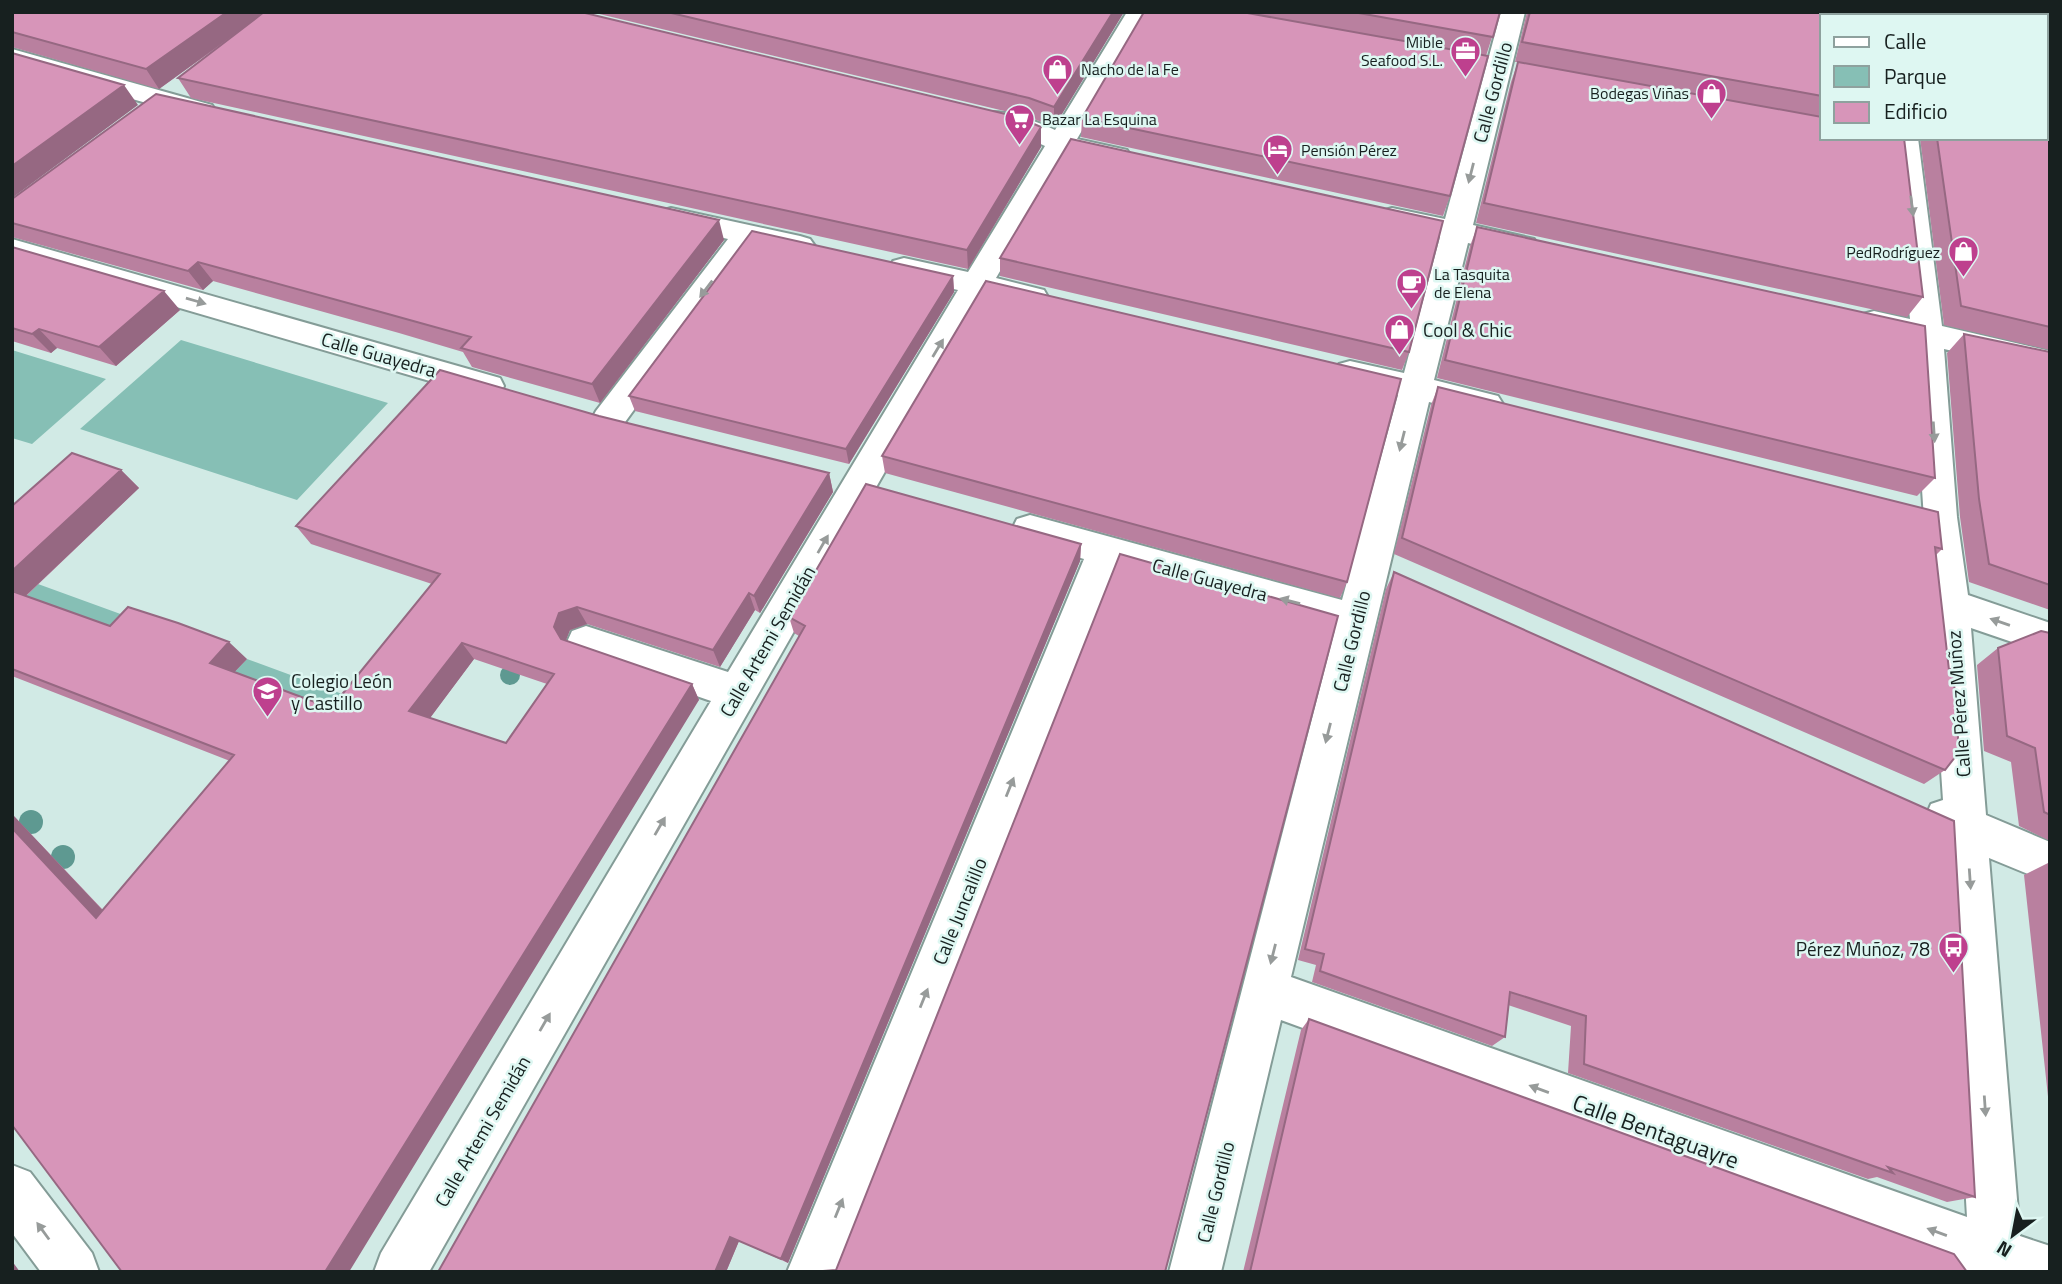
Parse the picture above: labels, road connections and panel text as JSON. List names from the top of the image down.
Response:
{
  "streets": {
    "street": [
      "Calle Gordillo",
      "Calle Guayedra",
      "Calle Artemi Semidán",
      "Calle Pérez Muñoz",
      "Calle Juncalillo",
      "Calle Bentaguayre"
    ]
  },
  "crossings": [
    ["Calle Gordillo", "Calle Guayedra"],
    ["Calle Gordillo", "Calle Bentaguayre"],
    ["Calle Guayedra", "Calle Juncalillo"],
    ["Calle Pérez Muñoz", "Calle Bentaguayre"]
  ],
  "one_way": [
    "Calle Gordillo",
    "Calle Artemi Semidán",
    "Calle Pérez Muñoz",
    "Calle Juncalillo",
    "Calle Bentaguayre"
  ],
  "places": {
    "office": ["Mible Seafood S.L."],
    "shop": [
      "Nacho de la Fe",
      "Bodegas Viñas",
      "PedRodríguez",
      "Cool & Chic"
    ],
    "supermarket": ["Bazar La Esquina"],
    "hotel": ["Pensión Pérez"],
    "cafe": ["La Tasquita de Elena"],
    "school or university": ["Colegio León y Castillo"],
    "bus stop": ["Pérez Muñoz, 78"]
  },
  "legend": ["Calle", "Parque", "Edificio"],
  "north": "bottom left"
}
